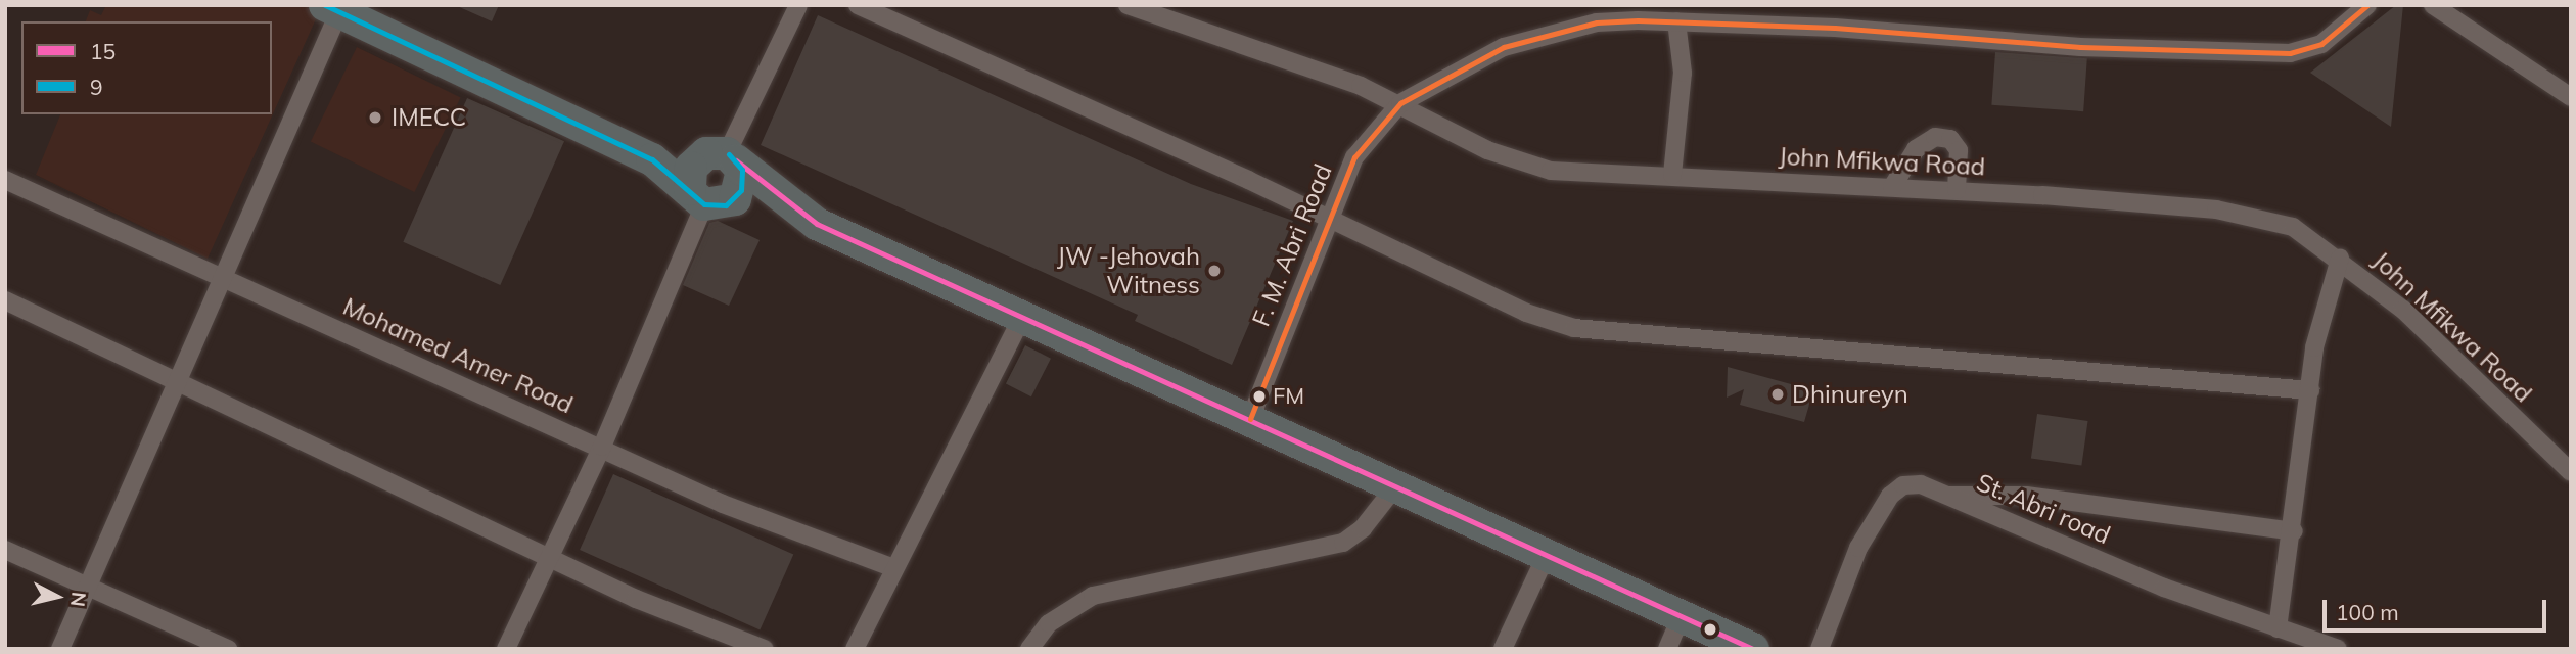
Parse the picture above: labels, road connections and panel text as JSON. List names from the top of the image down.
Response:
{
  "streets": {
    "street": [
      "John Mfikwa Road",
      "F. M. Abri Road",
      "Mohamed Amer Road",
      "St. Abri road"
    ]
  },
  "crossings": [
    ["John Mfikwa Road", "F. M. Abri Road"]
  ],
  "places": [
    "IMECC",
    "JW -Jehovah Witness",
    "Dhinureyn",
    "FM"
  ],
  "lines": ["transit line 9", "transit line 15"],
  "legend": ["15", "9"],
  "scale_bar": "100 m",
  "north": "right"
}
